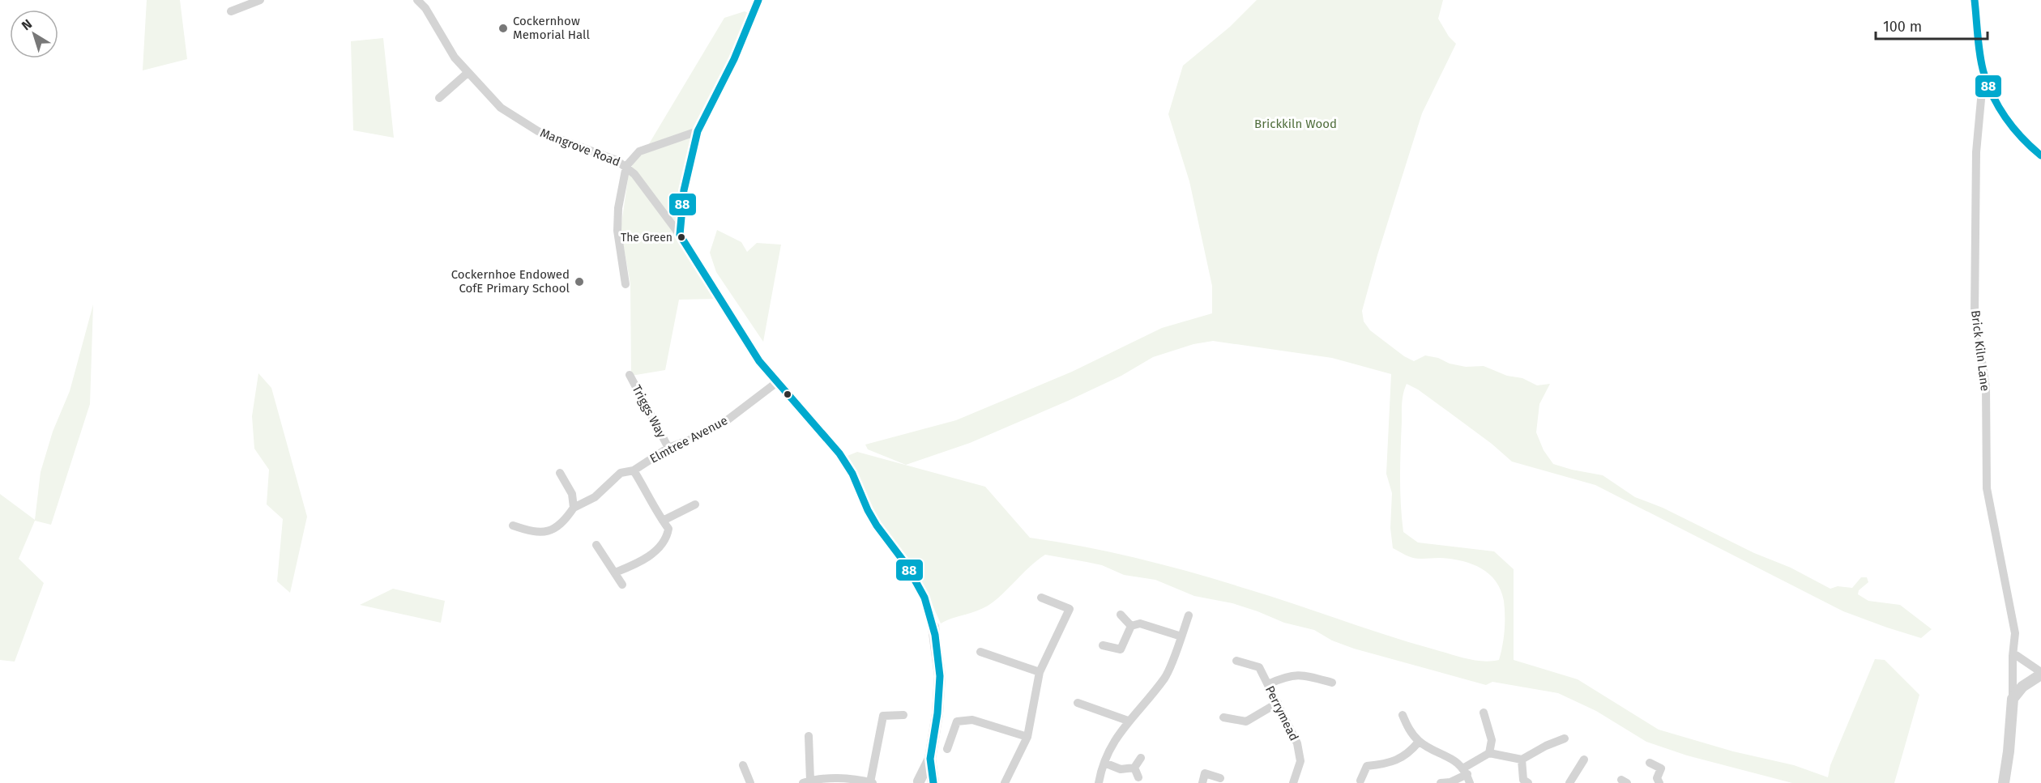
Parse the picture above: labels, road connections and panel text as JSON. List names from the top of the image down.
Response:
{
  "streets": {
    "street": [
      "Mangrove Road",
      "Brick Kiln Lane",
      "Triggs Way",
      "Elmtree Avenue",
      "Perrymead"
    ]
  },
  "crossings": [
    ["Mangrove Road", "Elmtree Avenue"],
    ["Triggs Way", "Elmtree Avenue"]
  ],
  "parks": ["Brickkiln Wood"],
  "places": ["Cockernhow Memorial Hall", "The Green", "Cockernhoe Endowed CofE Primary School"],
  "lines": ["transit line 88"],
  "scale_bar": "100 m",
  "north": "top left"
}
